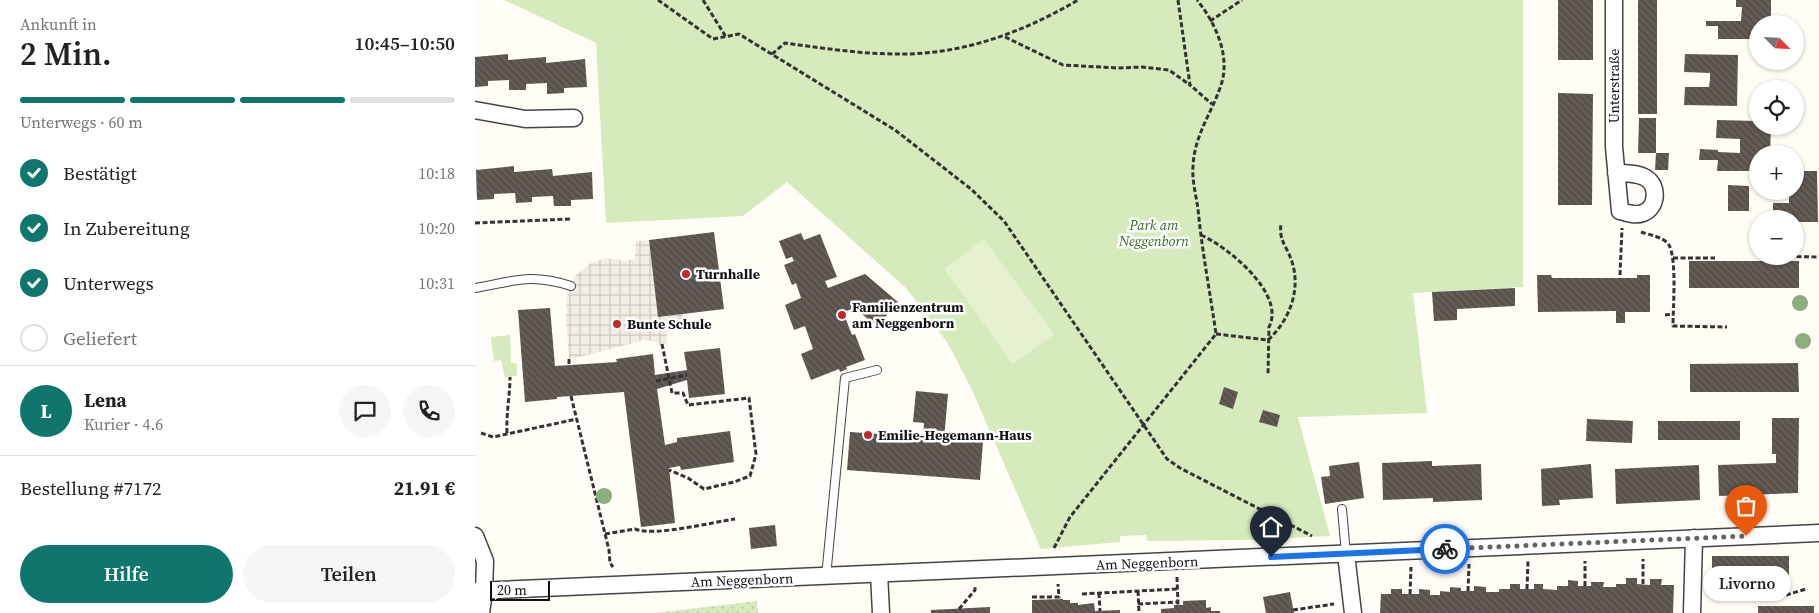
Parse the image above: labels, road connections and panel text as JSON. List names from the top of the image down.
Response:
{
  "streets": {
    "street": ["Unterstraße", "Am Neggenborn"]
  },
  "parks": ["Park am Neggenborn"],
  "places": [
    "Turnhalle",
    "Familienzentrum am Neggenborn",
    "Bunte Schule",
    "Emilie-Hegemann-Haus",
    "Livorno"
  ],
  "scale_bar": "20 m",
  "north": "bottom right",
  "page": {
    "heading": ["2 Min.", "Ankunft in", "10:45–10:50"],
    "panel": [
      "Lena",
      "Kurier · 4.6",
      "Bestellung #7172",
      "21.91 €"
    ],
    "map_buttons": ["+", "−"],
    "bar": "Unterwegs · 60 m",
    "list": [
      ["Bestätigt", "10:18"],
      ["In Zubereitung", "10:20"],
      ["Unterwegs", "10:31"],
      "Geliefert"
    ],
    "round": "L",
    "buttons": ["Hilfe", "Teilen"],
    "bubble": "Livorno",
    "scale": "20 m"
  }
}
